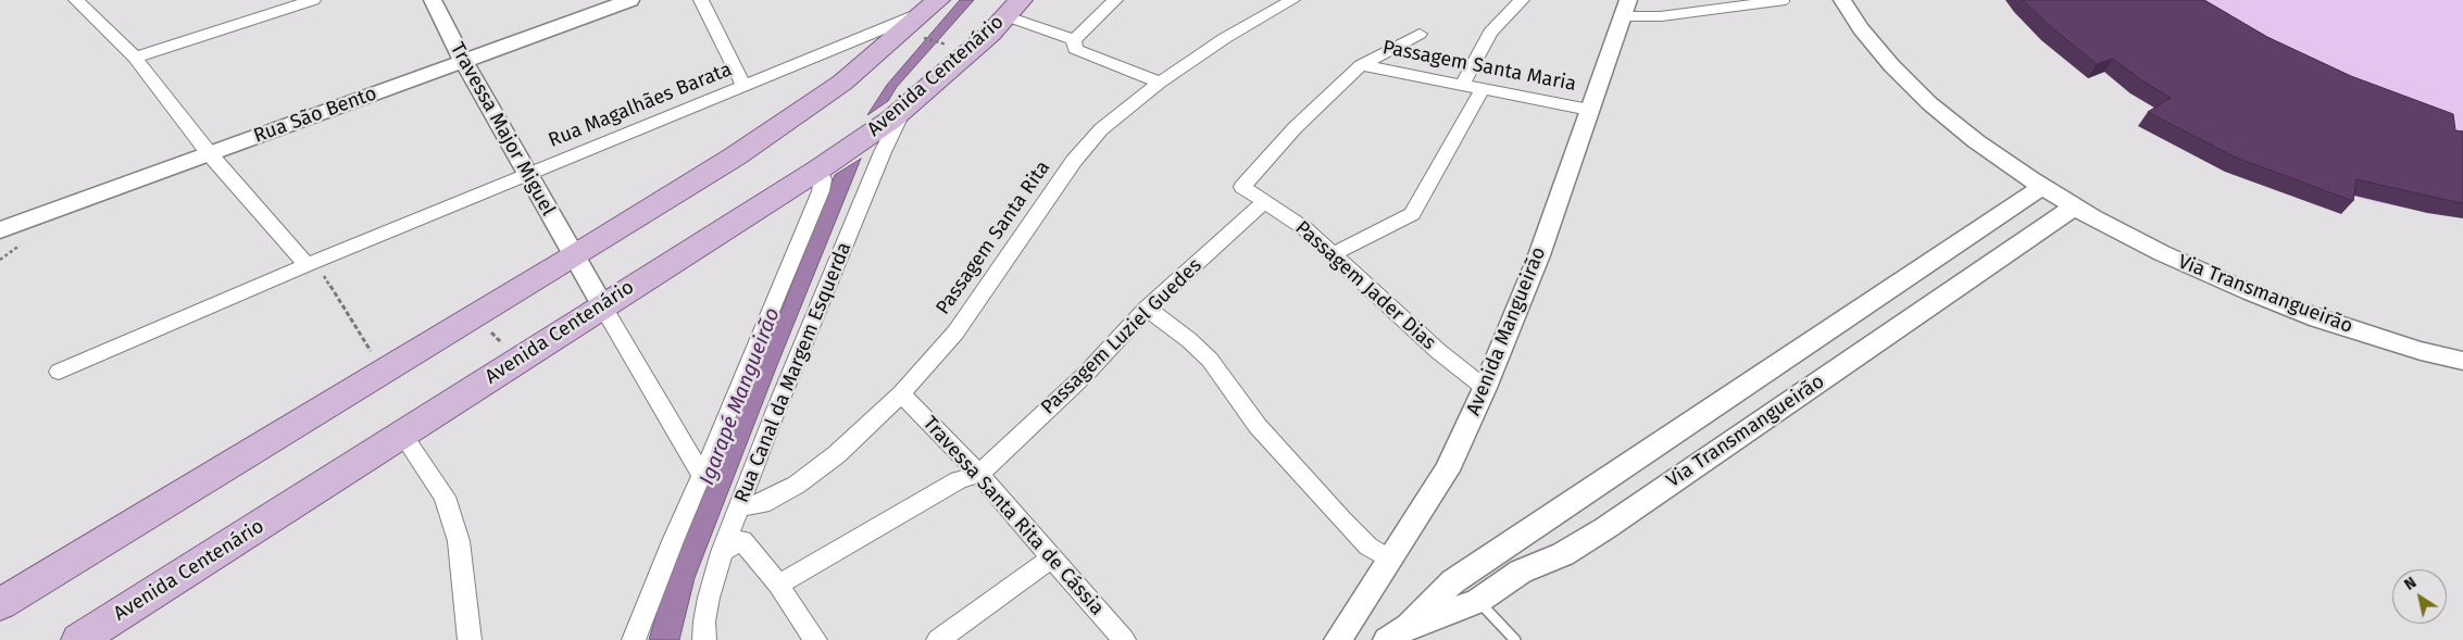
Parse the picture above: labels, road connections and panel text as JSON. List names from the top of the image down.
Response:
{
  "streets": {
    "main road": ["Avenida Centenário"],
    "street": [
      "Passagem Santa Maria",
      "Rua Magalhães Barata",
      "Rua São Bento",
      "Travessa Major Miguel",
      "Passagem Santa Rita",
      "Passagem Jader Dias",
      "Via Transmangueirão",
      "Avenida Mangueirão",
      "Passagem Luziel Guedes",
      "Rua Canal da Margem Esquerda",
      "Travessa Santa Rita de Cássia"
    ]
  },
  "crossings": [
    ["Passagem Santa Maria", "Passagem Jader Dias"],
    ["Passagem Santa Maria", "Avenida Mangueirão"],
    ["Avenida Centenário", "Travessa Major Miguel"],
    ["Avenida Centenário", "Rua Canal da Margem Esquerda"],
    ["Rua Magalhães Barata", "Travessa Major Miguel"],
    ["Rua São Bento", "Travessa Major Miguel"],
    ["Passagem Santa Rita", "Rua Canal da Margem Esquerda"],
    ["Passagem Santa Rita", "Travessa Santa Rita de Cássia"],
    ["Passagem Jader Dias", "Avenida Mangueirão"],
    ["Passagem Jader Dias", "Passagem Luziel Guedes"],
    ["Passagem Luziel Guedes", "Travessa Santa Rita de Cássia"]
  ],
  "water": ["Igarapé Mangueirão"],
  "north": "top left"
}
